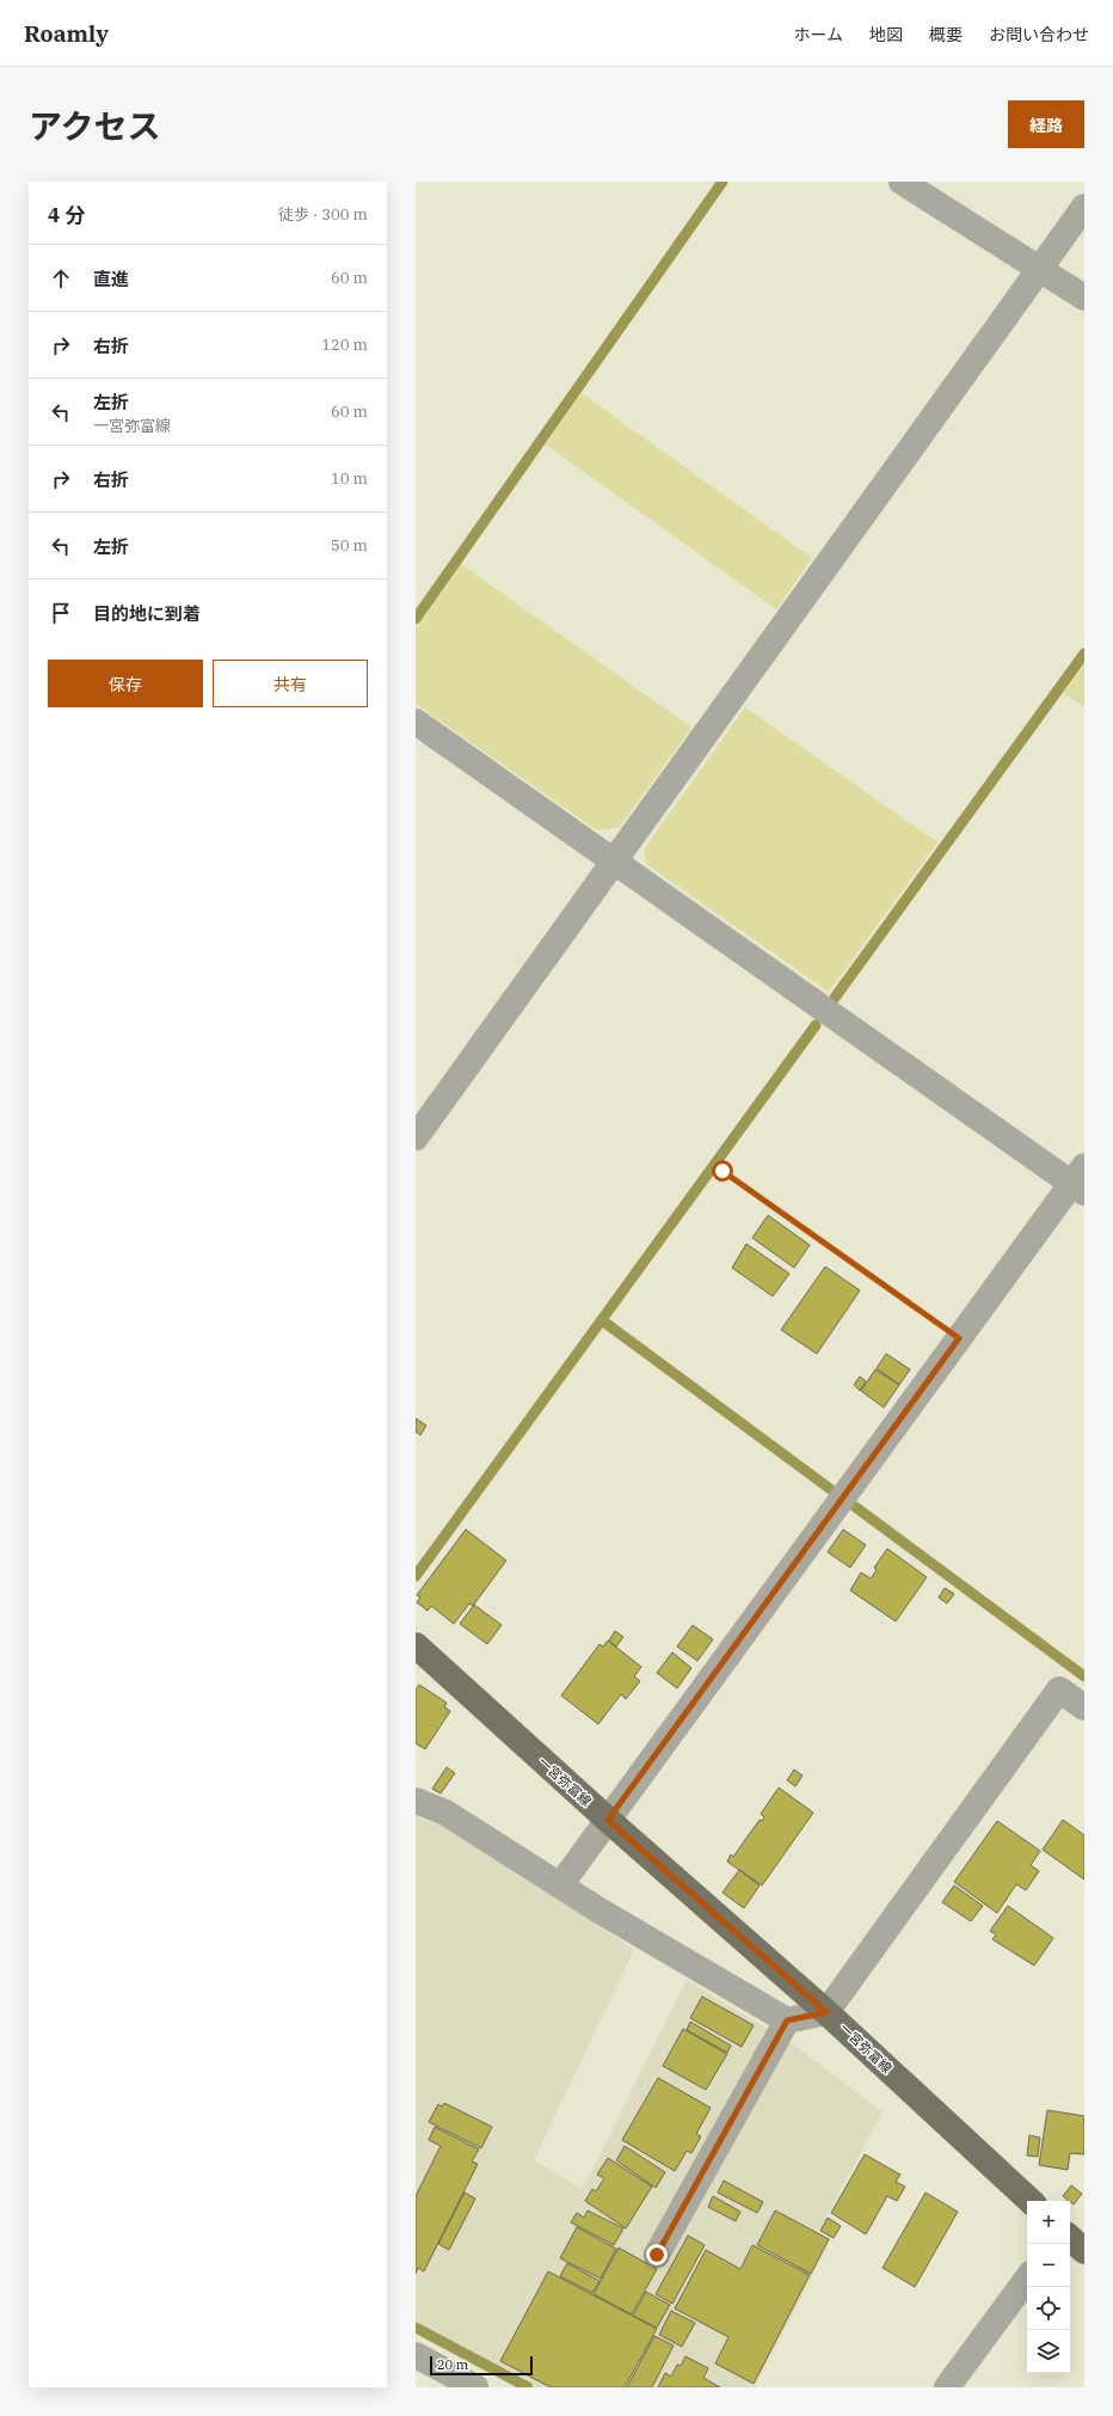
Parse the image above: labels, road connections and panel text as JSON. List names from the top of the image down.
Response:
{
  "streets": {
    "main road": ["一宮弥富線"]
  },
  "scale_bar": "20 m",
  "page": {
    "header": "Roamly",
    "nav": [
      "ホーム",
      "地図",
      "概要",
      "お問い合わせ"
    ],
    "title": "アクセス",
    "buttons": [
      "経路",
      ["保存", "共有"]
    ],
    "heading": ["4 分", "徒歩 · 300 m"],
    "list": [
      ["直進", "60 m"],
      ["右折", "120 m"],
      ["左折", "一宮弥富線", "60 m"],
      ["右折", "10 m"],
      ["左折", "50 m"],
      "目的地に到着"
    ],
    "map_buttons": ["+", "−"],
    "scale": "20 m"
  }
}
